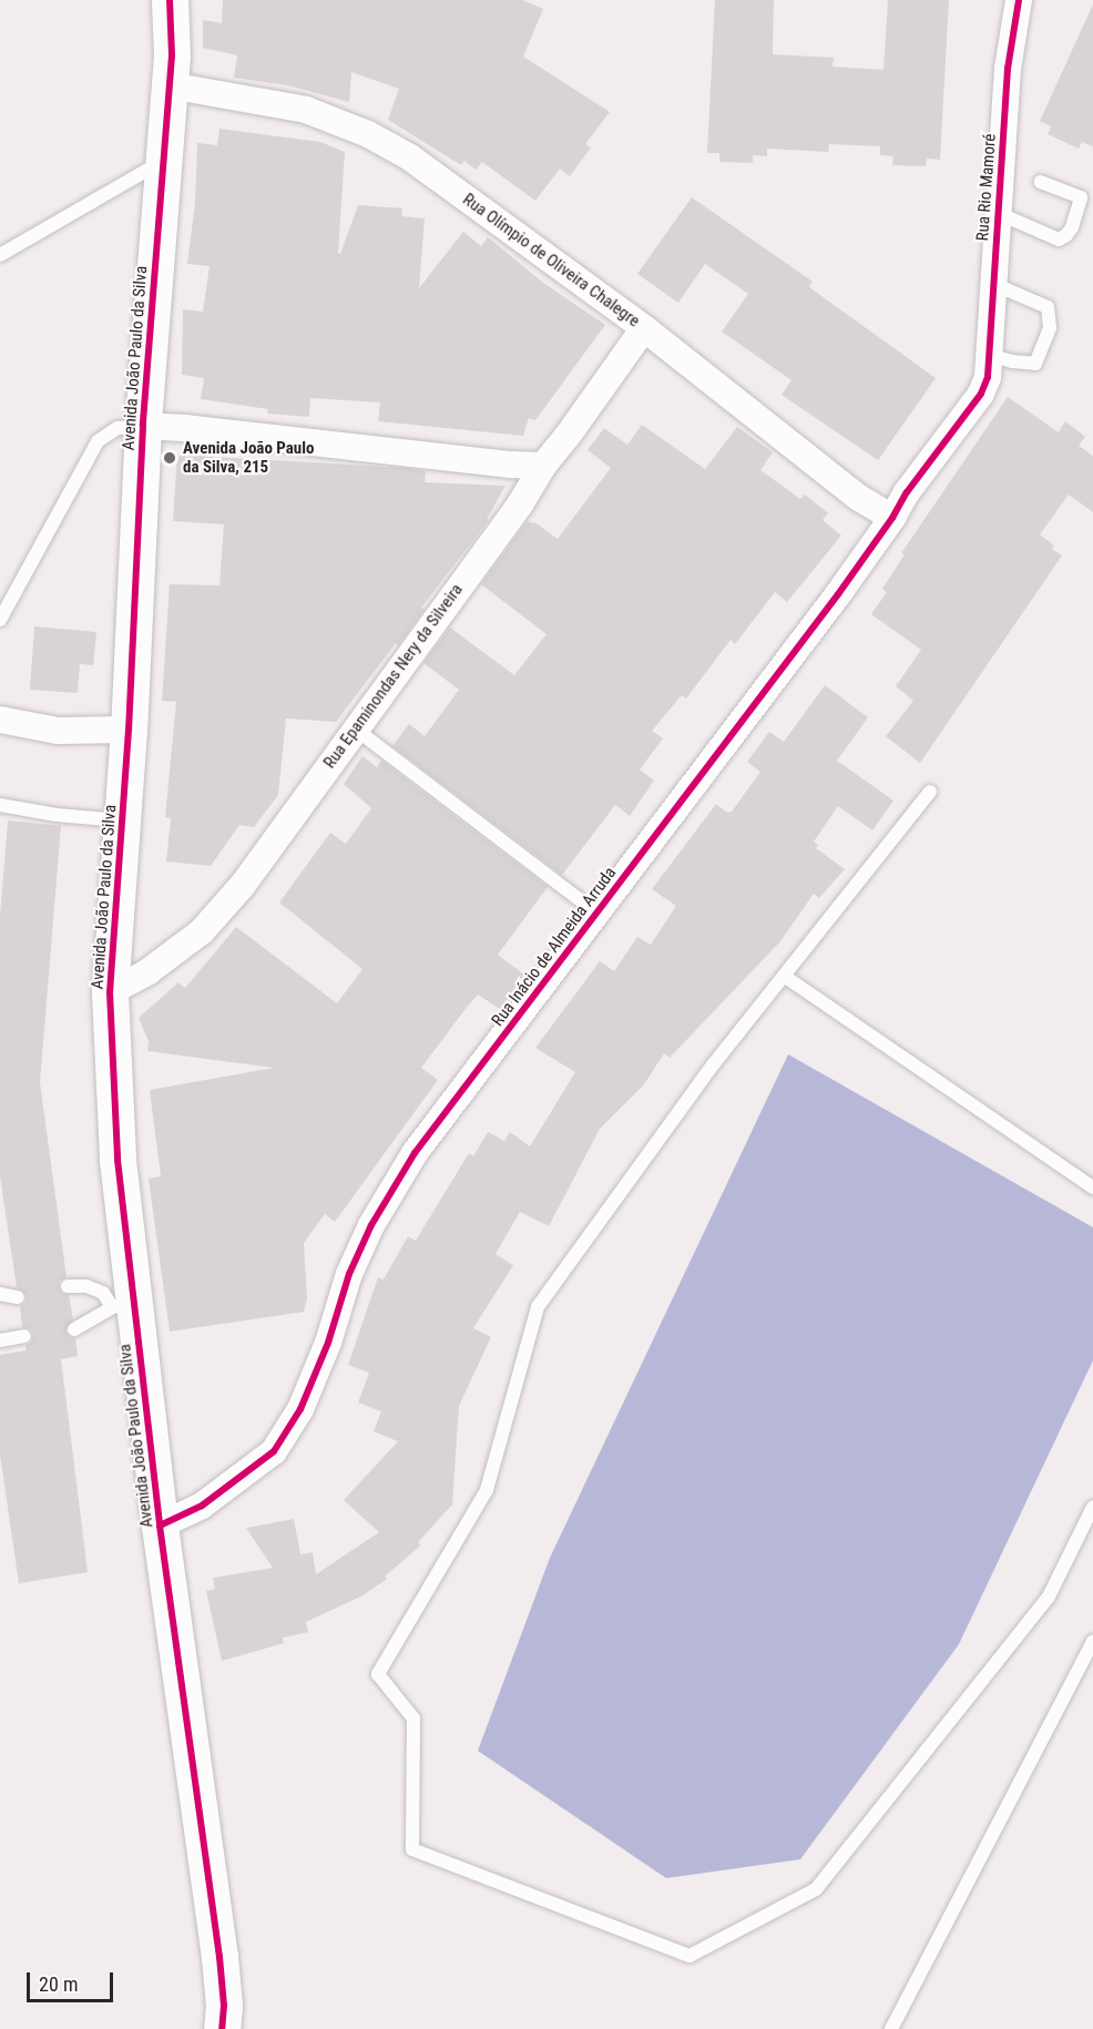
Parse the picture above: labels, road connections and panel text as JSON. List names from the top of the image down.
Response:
{
  "streets": {
    "street": [
      "Rua Rio Mamoré",
      "Rua Olímpio de Oliveira Chalegre",
      "Avenida João Paulo da Silva",
      "Rua Epaminondas Nery da Silveira",
      "Rua Inácio de Almeida Arruda"
    ]
  },
  "crossings": [
    ["Rua Rio Mamoré", "Rua Inácio de Almeida Arruda"],
    ["Rua Olímpio de Oliveira Chalegre", "Avenida João Paulo da Silva"],
    ["Rua Olímpio de Oliveira Chalegre", "Rua Epaminondas Nery da Silveira"],
    ["Rua Olímpio de Oliveira Chalegre", "Rua Inácio de Almeida Arruda"],
    ["Avenida João Paulo da Silva", "Rua Epaminondas Nery da Silveira"],
    ["Avenida João Paulo da Silva", "Rua Inácio de Almeida Arruda"]
  ],
  "places": ["Avenida João Paulo da Silva, 215"],
  "scale_bar": "20 m"
}
